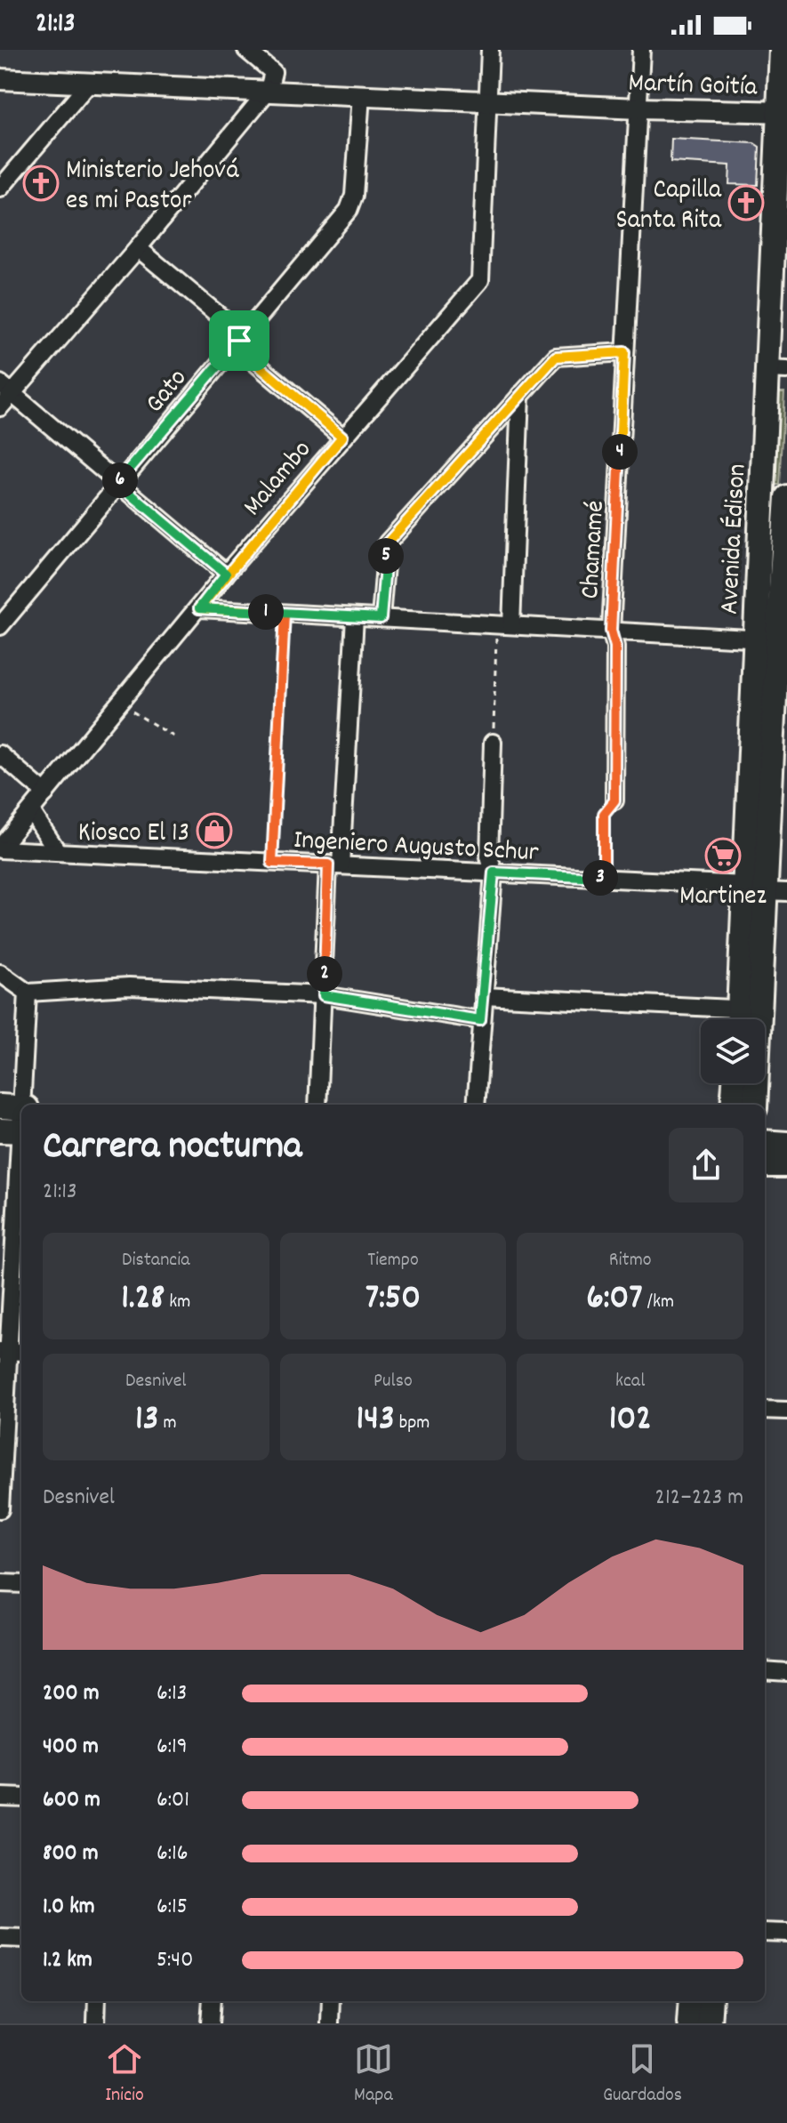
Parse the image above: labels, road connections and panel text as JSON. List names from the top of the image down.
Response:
{
  "streets": {
    "main road": ["Avenida Édison"],
    "street": [
      "Martín Goitía",
      "Gato",
      "Malambo",
      "Chamamé",
      "Ingeniero Augusto Schur"
    ]
  },
  "crossings": [
    ["Martín Goitía", "Gato"],
    ["Martín Goitía", "Malambo"],
    ["Martín Goitía", "Avenida Édison"],
    ["Martín Goitía", "Chamamé"],
    ["Malambo", "Ingeniero Augusto Schur"],
    ["Avenida Édison", "Ingeniero Augusto Schur"]
  ],
  "places": {
    "church": ["Ministerio Jehová es mi Pastor", "Capilla Santa Rita"],
    "shop": ["Kiosco El 13"],
    "supermarket": ["Martinez"]
  },
  "page": {
    "status": "21:13",
    "pins": [
      "4",
      "6",
      "5",
      "1",
      "3",
      "2"
    ],
    "heading": ["Carrera nocturna", "21:13"],
    "stats": [
      ["Distancia", "1.28 km"],
      ["Tiempo", "7:50"],
      ["Ritmo", "6:07 /km"],
      ["Desnivel", "13 m"],
      ["Pulso", "143 bpm"],
      ["kcal", "102"]
    ],
    "chart": ["Desnivel", "212–223 m"],
    "list": [
      {
        "name": "200 m",
        "note": "6:13"
      },
      {
        "name": "400 m",
        "note": "6:19"
      },
      {
        "name": "600 m",
        "note": "6:01"
      },
      {
        "name": "800 m",
        "note": "6:16"
      },
      {
        "name": "1.0 km",
        "note": "6:15"
      },
      {
        "name": "1.2 km",
        "note": "5:40"
      }
    ],
    "tabs": ["Inicio", "Mapa", "Guardados"]
  }
}
